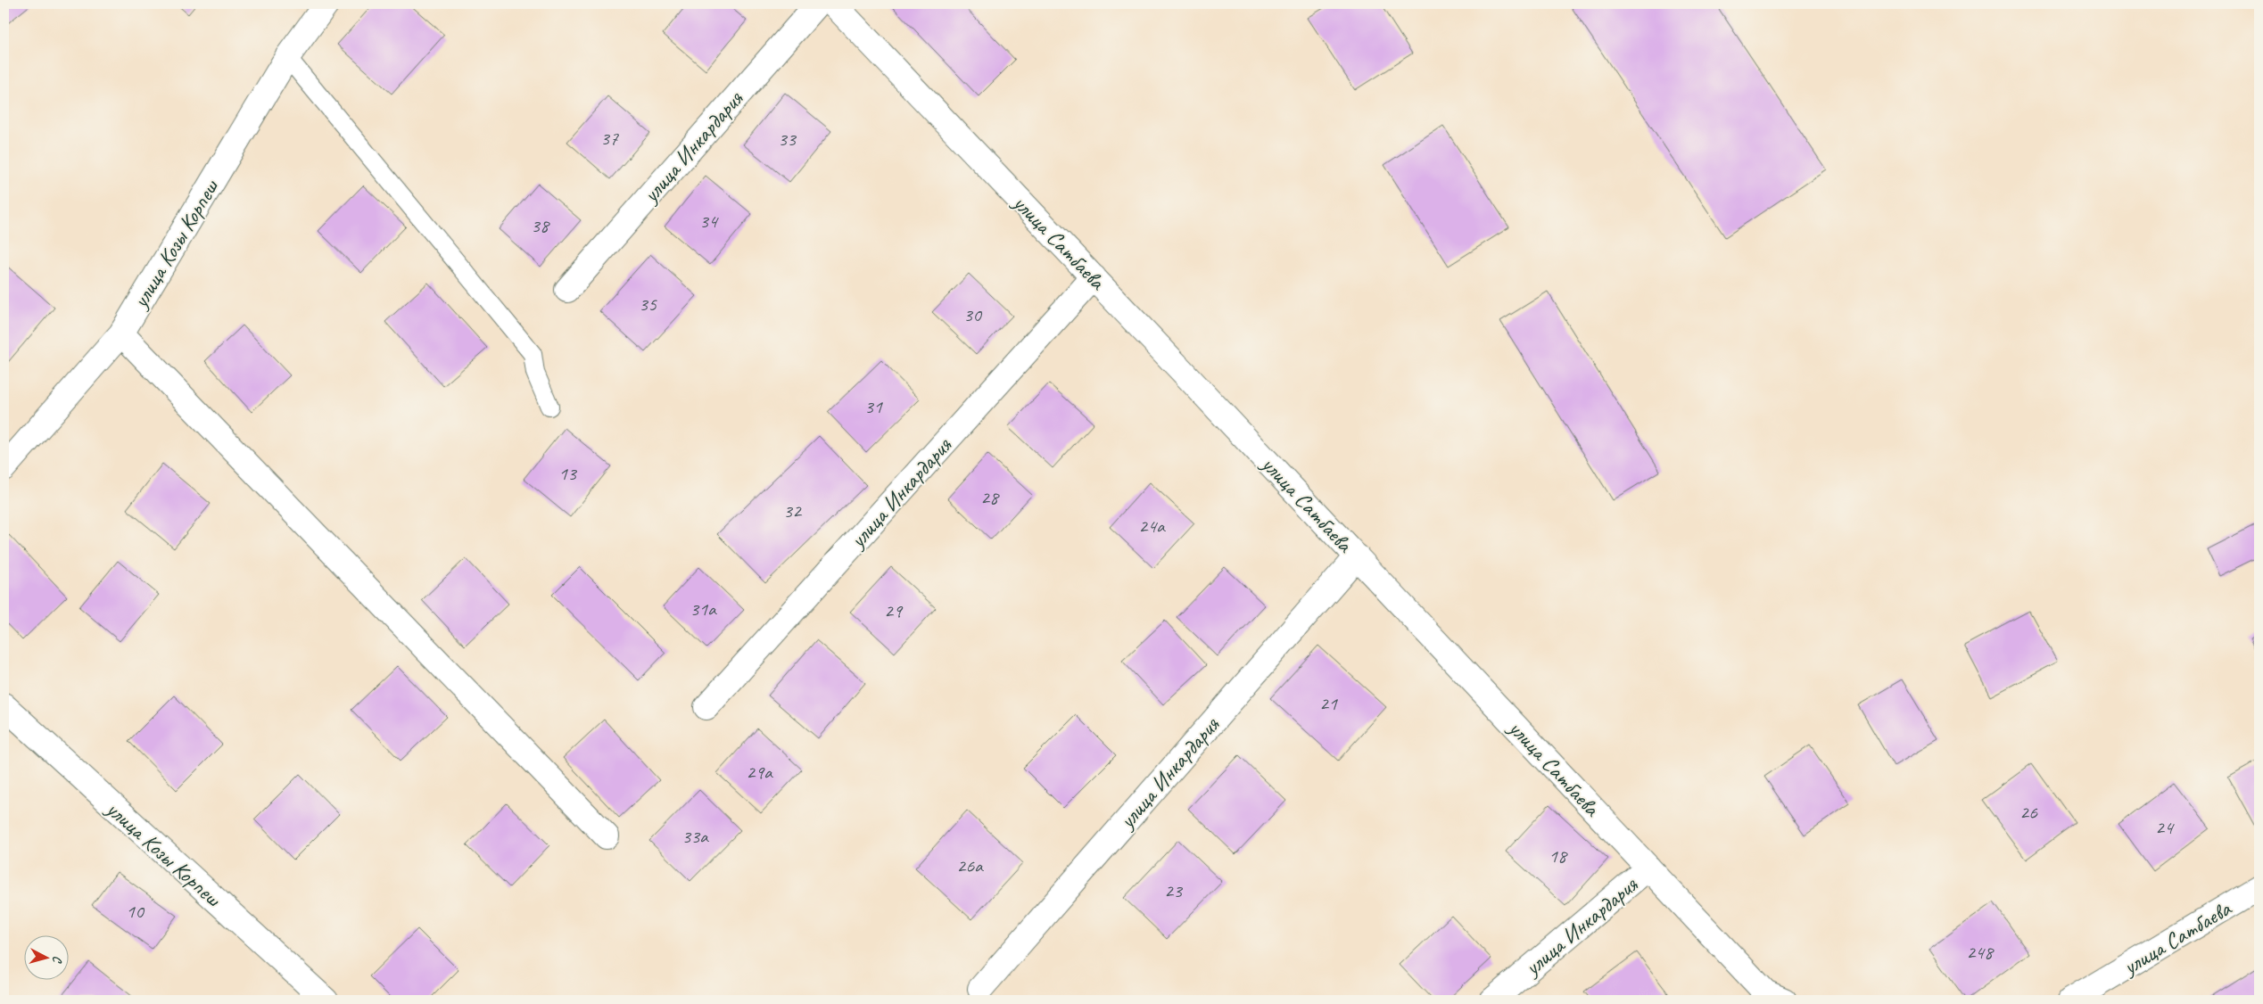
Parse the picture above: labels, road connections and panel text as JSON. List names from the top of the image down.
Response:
{
  "streets": {
    "street": ["улица Инкардария", "улица Сатбаева", "улица Козы Корпеш"]
  },
  "crossings": [
    ["улица Инкардария", "улица Сатбаева"]
  ],
  "house_numbers": [
    "37",
    "33",
    "34",
    "38",
    "35",
    "30",
    "31",
    "13",
    "28",
    "32",
    "24а",
    "31а",
    "29",
    "21",
    "29а",
    "26",
    "24",
    "33а",
    "18",
    "26а",
    "23",
    "10",
    "248"
  ],
  "north": "right"
}
